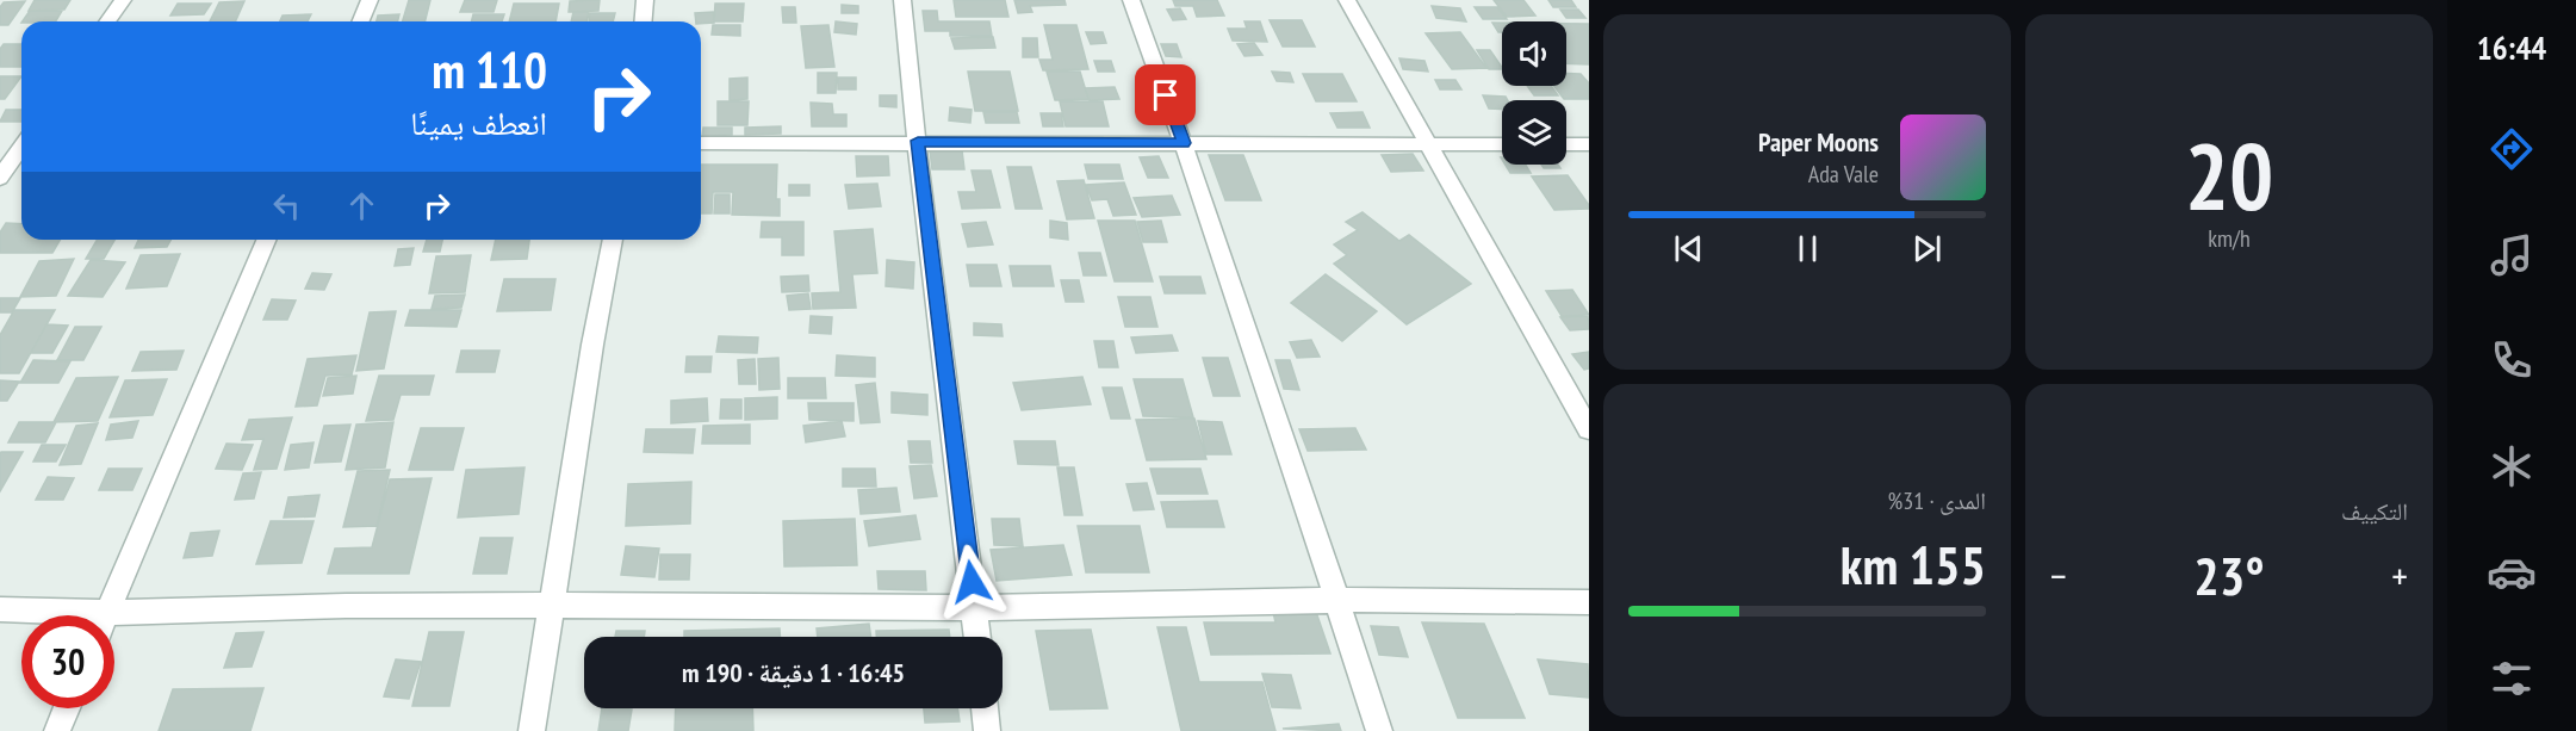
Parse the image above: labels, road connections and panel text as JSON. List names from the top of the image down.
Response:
{
  "page": {
    "tabs": "16:44",
    "tile": [
      ["20", "km/h"],
      "التكييف",
      ["المدى · 31%", "155 km"]
    ],
    "turn": ["110 m", "انعطف يمينًا"],
    "song": ["Paper Moons", "Ada Vale"],
    "heat": ["−", "23°", "+"],
    "limit": "30",
    "trip": "16:45 · 1 دقيقة · 190 m"
  }
}
